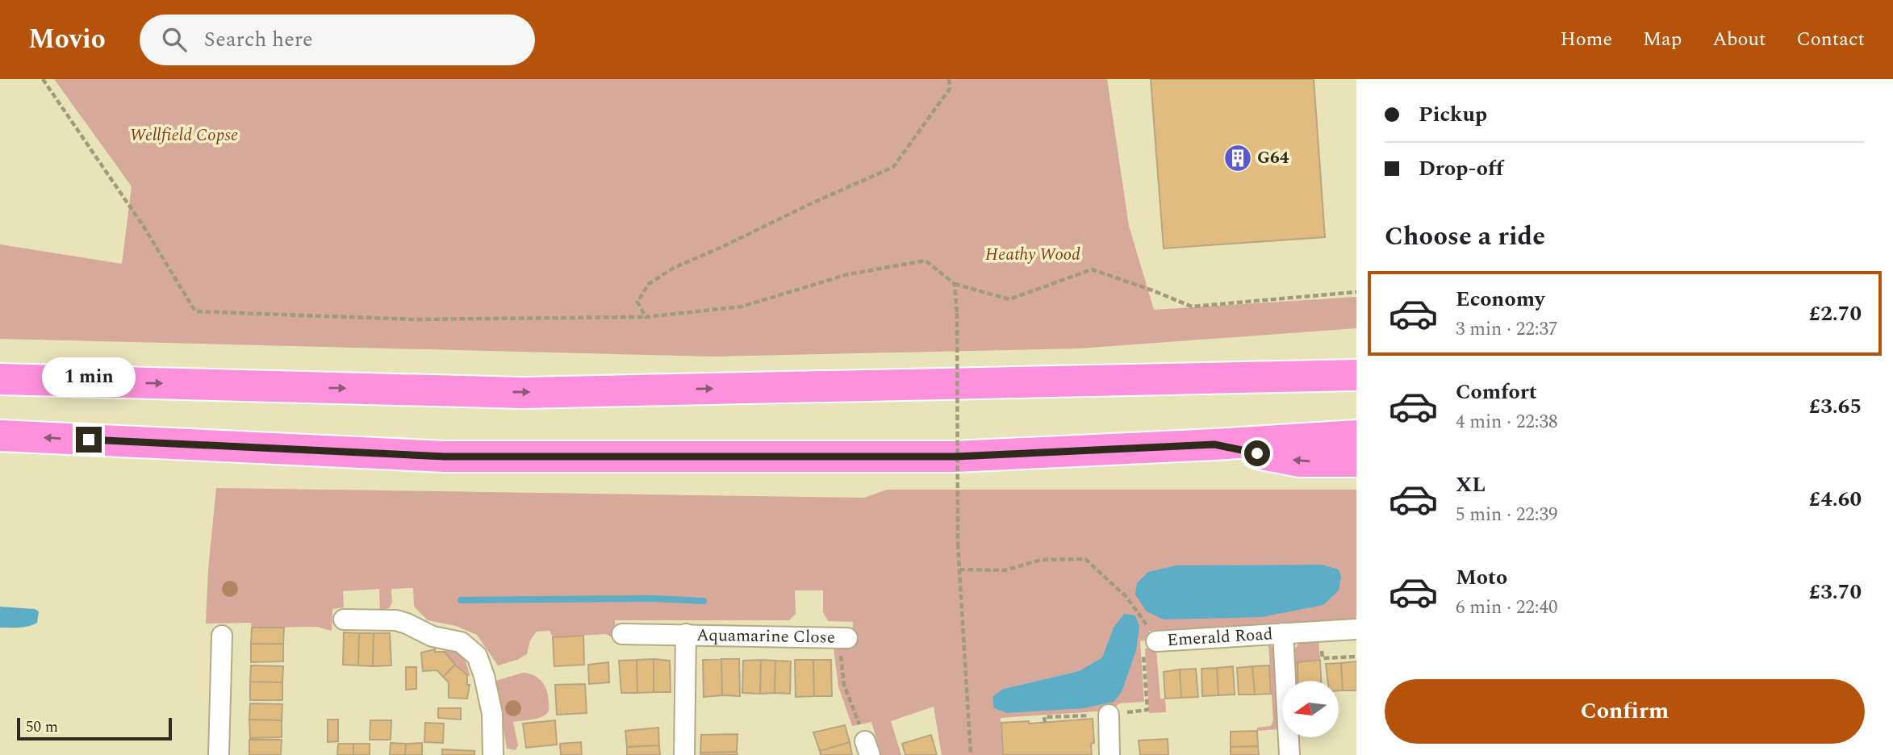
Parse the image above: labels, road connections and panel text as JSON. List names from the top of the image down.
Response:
{
  "streets": {
    "street": ["Aquamarine Close", "Emerald Road"]
  },
  "parks": ["Wellfield Copse", "Heathy Wood"],
  "places": {
    "building": ["G64"]
  },
  "scale_bar": "50 m",
  "north": "left",
  "page": {
    "header": "Movio",
    "search": "Search here",
    "nav": [
      "Home",
      "Map",
      "About",
      "Contact"
    ],
    "banner": ["Pickup", "Drop-off"],
    "heading": "Choose a ride",
    "list": [
      {
        "name": "Economy",
        "note": "3 min · 22:37",
        "value": "£2.70"
      },
      {
        "name": "Comfort",
        "note": "4 min · 22:38",
        "value": "£3.65"
      },
      {
        "name": "XL",
        "note": "5 min · 22:39",
        "value": "£4.60"
      },
      {
        "name": "Moto",
        "note": "6 min · 22:40",
        "value": "£3.70"
      }
    ],
    "bubble": "1 min",
    "buttons": "Confirm",
    "scale": "50 m"
  }
}
